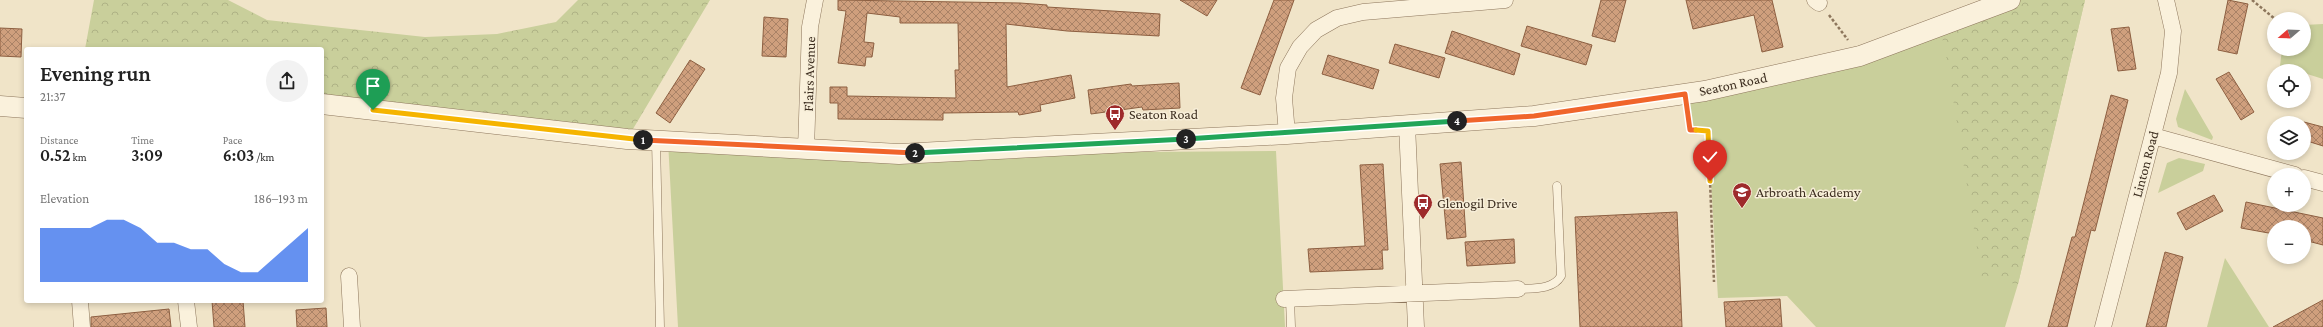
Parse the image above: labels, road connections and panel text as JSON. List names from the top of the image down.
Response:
{
  "streets": {
    "street": ["Flairs Avenue", "Seaton Road", "Linton Road"]
  },
  "crossings": [
    ["Flairs Avenue", "Seaton Road"]
  ],
  "places": {
    "bus stop": ["Seaton Road", "Glenogil Drive"],
    "school or university": ["Arbroath Academy"]
  },
  "north": "left",
  "page": {
    "map_buttons": ["+", "−"],
    "heading": ["Evening run", "21:37"],
    "pins": [
      "4",
      "3",
      "1",
      "2"
    ],
    "stats": [
      ["Distance", "0.52 km"],
      ["Time", "3:09"],
      ["Pace", "6:03 /km"]
    ],
    "chart": ["Elevation", "186–193 m"]
  }
}
